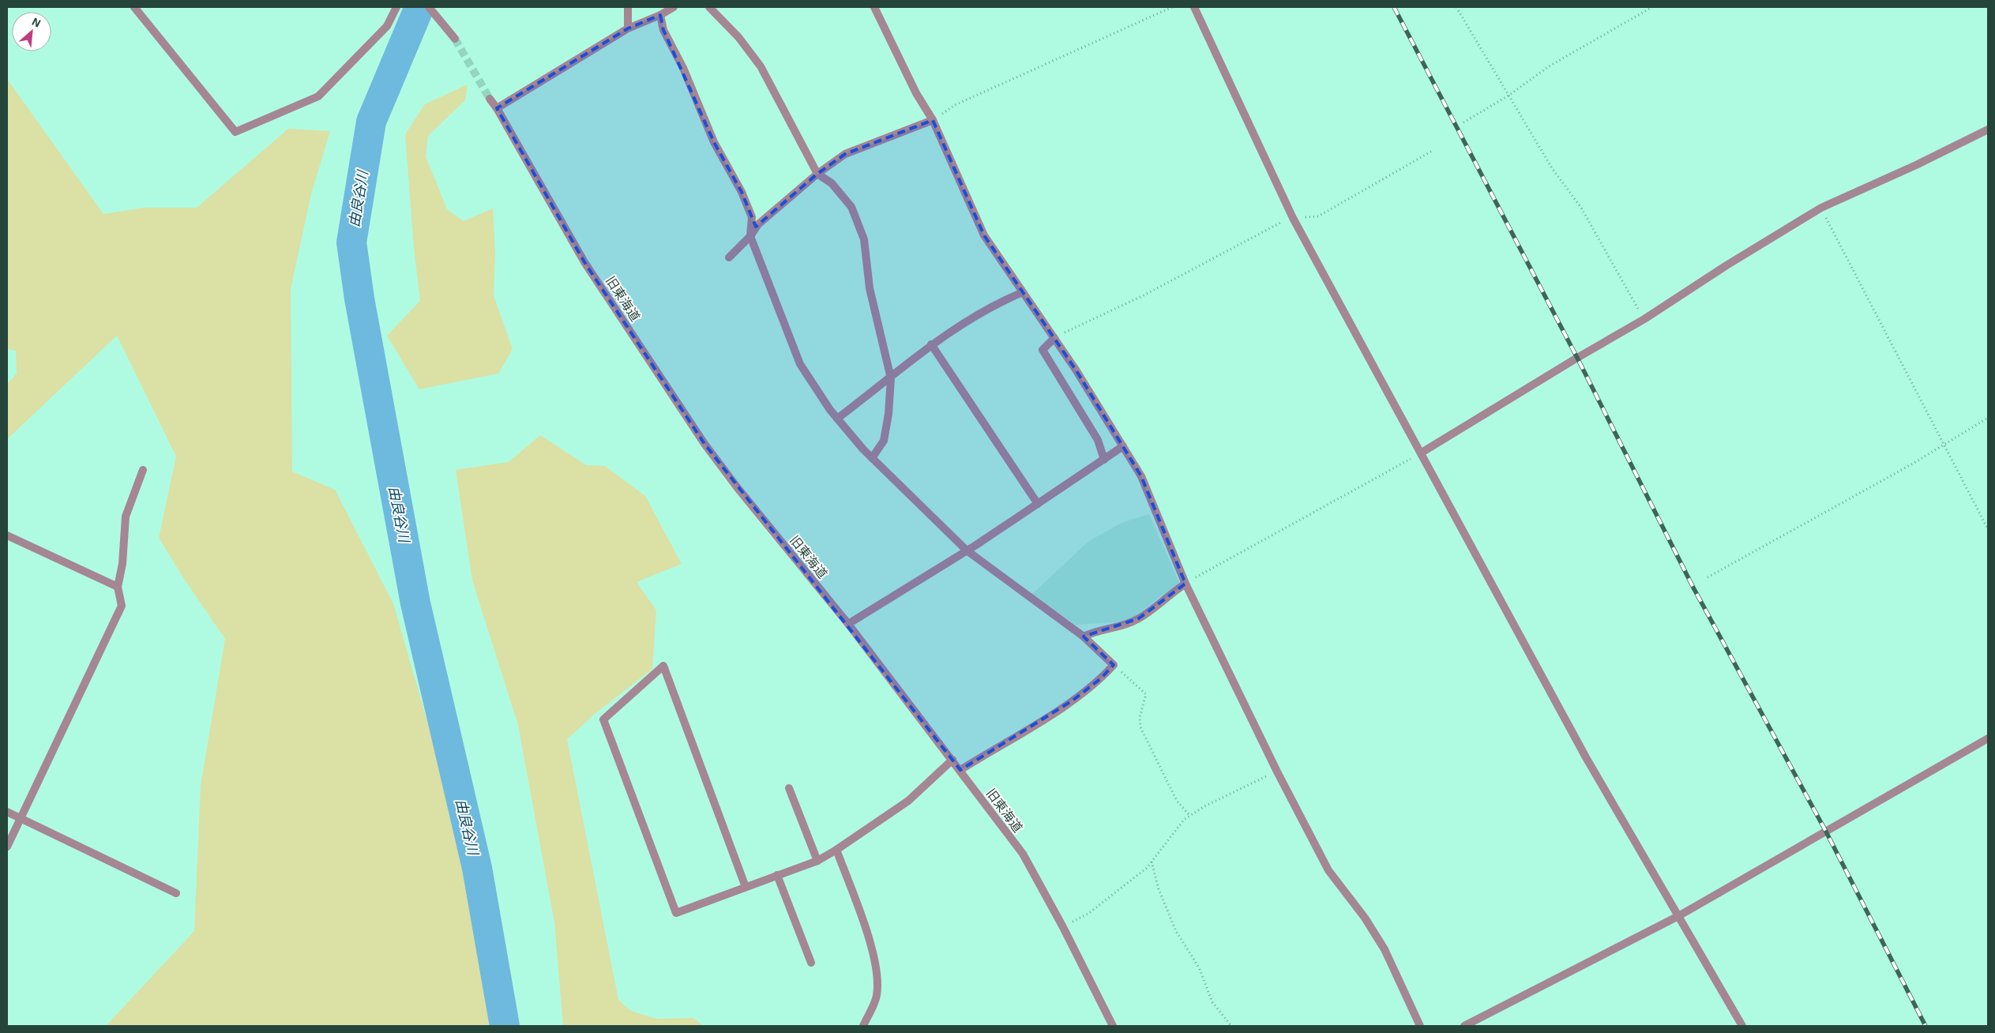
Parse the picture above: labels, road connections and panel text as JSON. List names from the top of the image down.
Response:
{
  "streets": {
    "street": ["旧東海道"]
  },
  "water": ["由良谷川"],
  "north": "top right"
}
